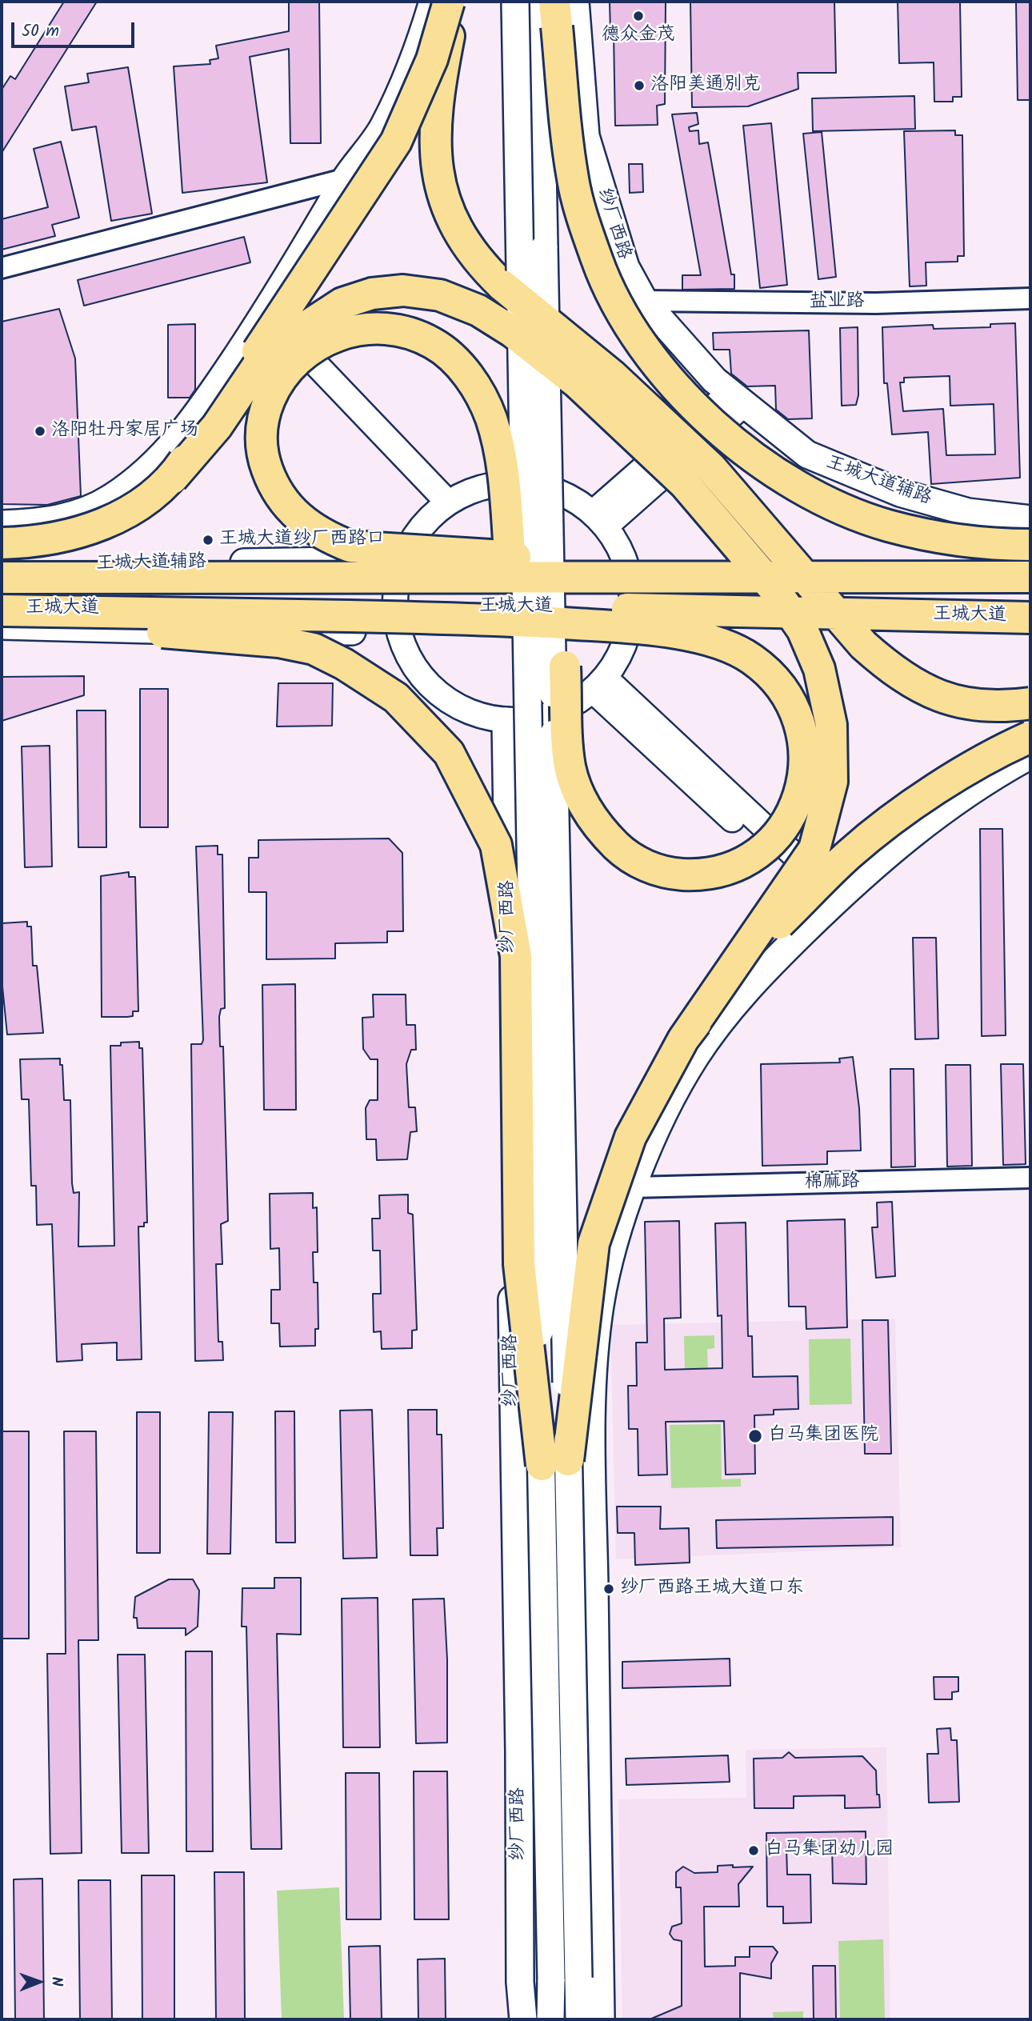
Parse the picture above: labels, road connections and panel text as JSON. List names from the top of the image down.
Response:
{
  "streets": {
    "highway": ["王城大道"],
    "main road": ["纱厂西路", "王城大道辅路"],
    "street": ["盐业路", "棉麻路"]
  },
  "crossings": [
    ["纱厂西路", "盐业路"],
    ["纱厂西路", "王城大道辅路"]
  ],
  "places": [
    "德众金茂",
    "洛阳美通别克",
    "洛阳牡丹家居广场",
    "王城大道纱厂西路口",
    "白马集团医院",
    "纱厂西路王城大道口东",
    "白马集团幼儿园"
  ],
  "scale_bar": "50 m",
  "north": "right"
}
